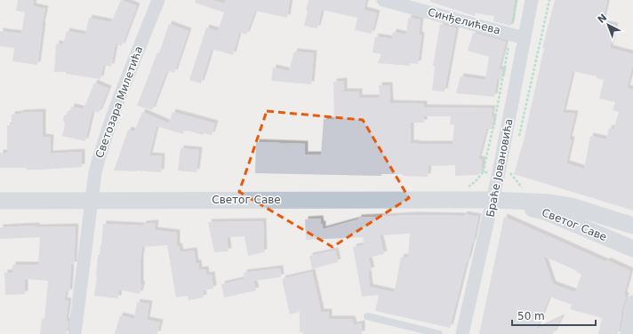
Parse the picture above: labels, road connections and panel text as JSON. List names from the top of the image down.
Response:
{
  "streets": {
    "street": [
      "Синђелићева",
      "Светозара Милетића",
      "Браће Јовановића",
      "Светог Саве"
    ]
  },
  "crossings": [
    ["Синђелићева", "Браће Јовановића"],
    ["Светозара Милетића", "Светог Саве"],
    ["Браће Јовановића", "Светог Саве"]
  ],
  "scale_bar": "50 m",
  "north": "top left"
}
